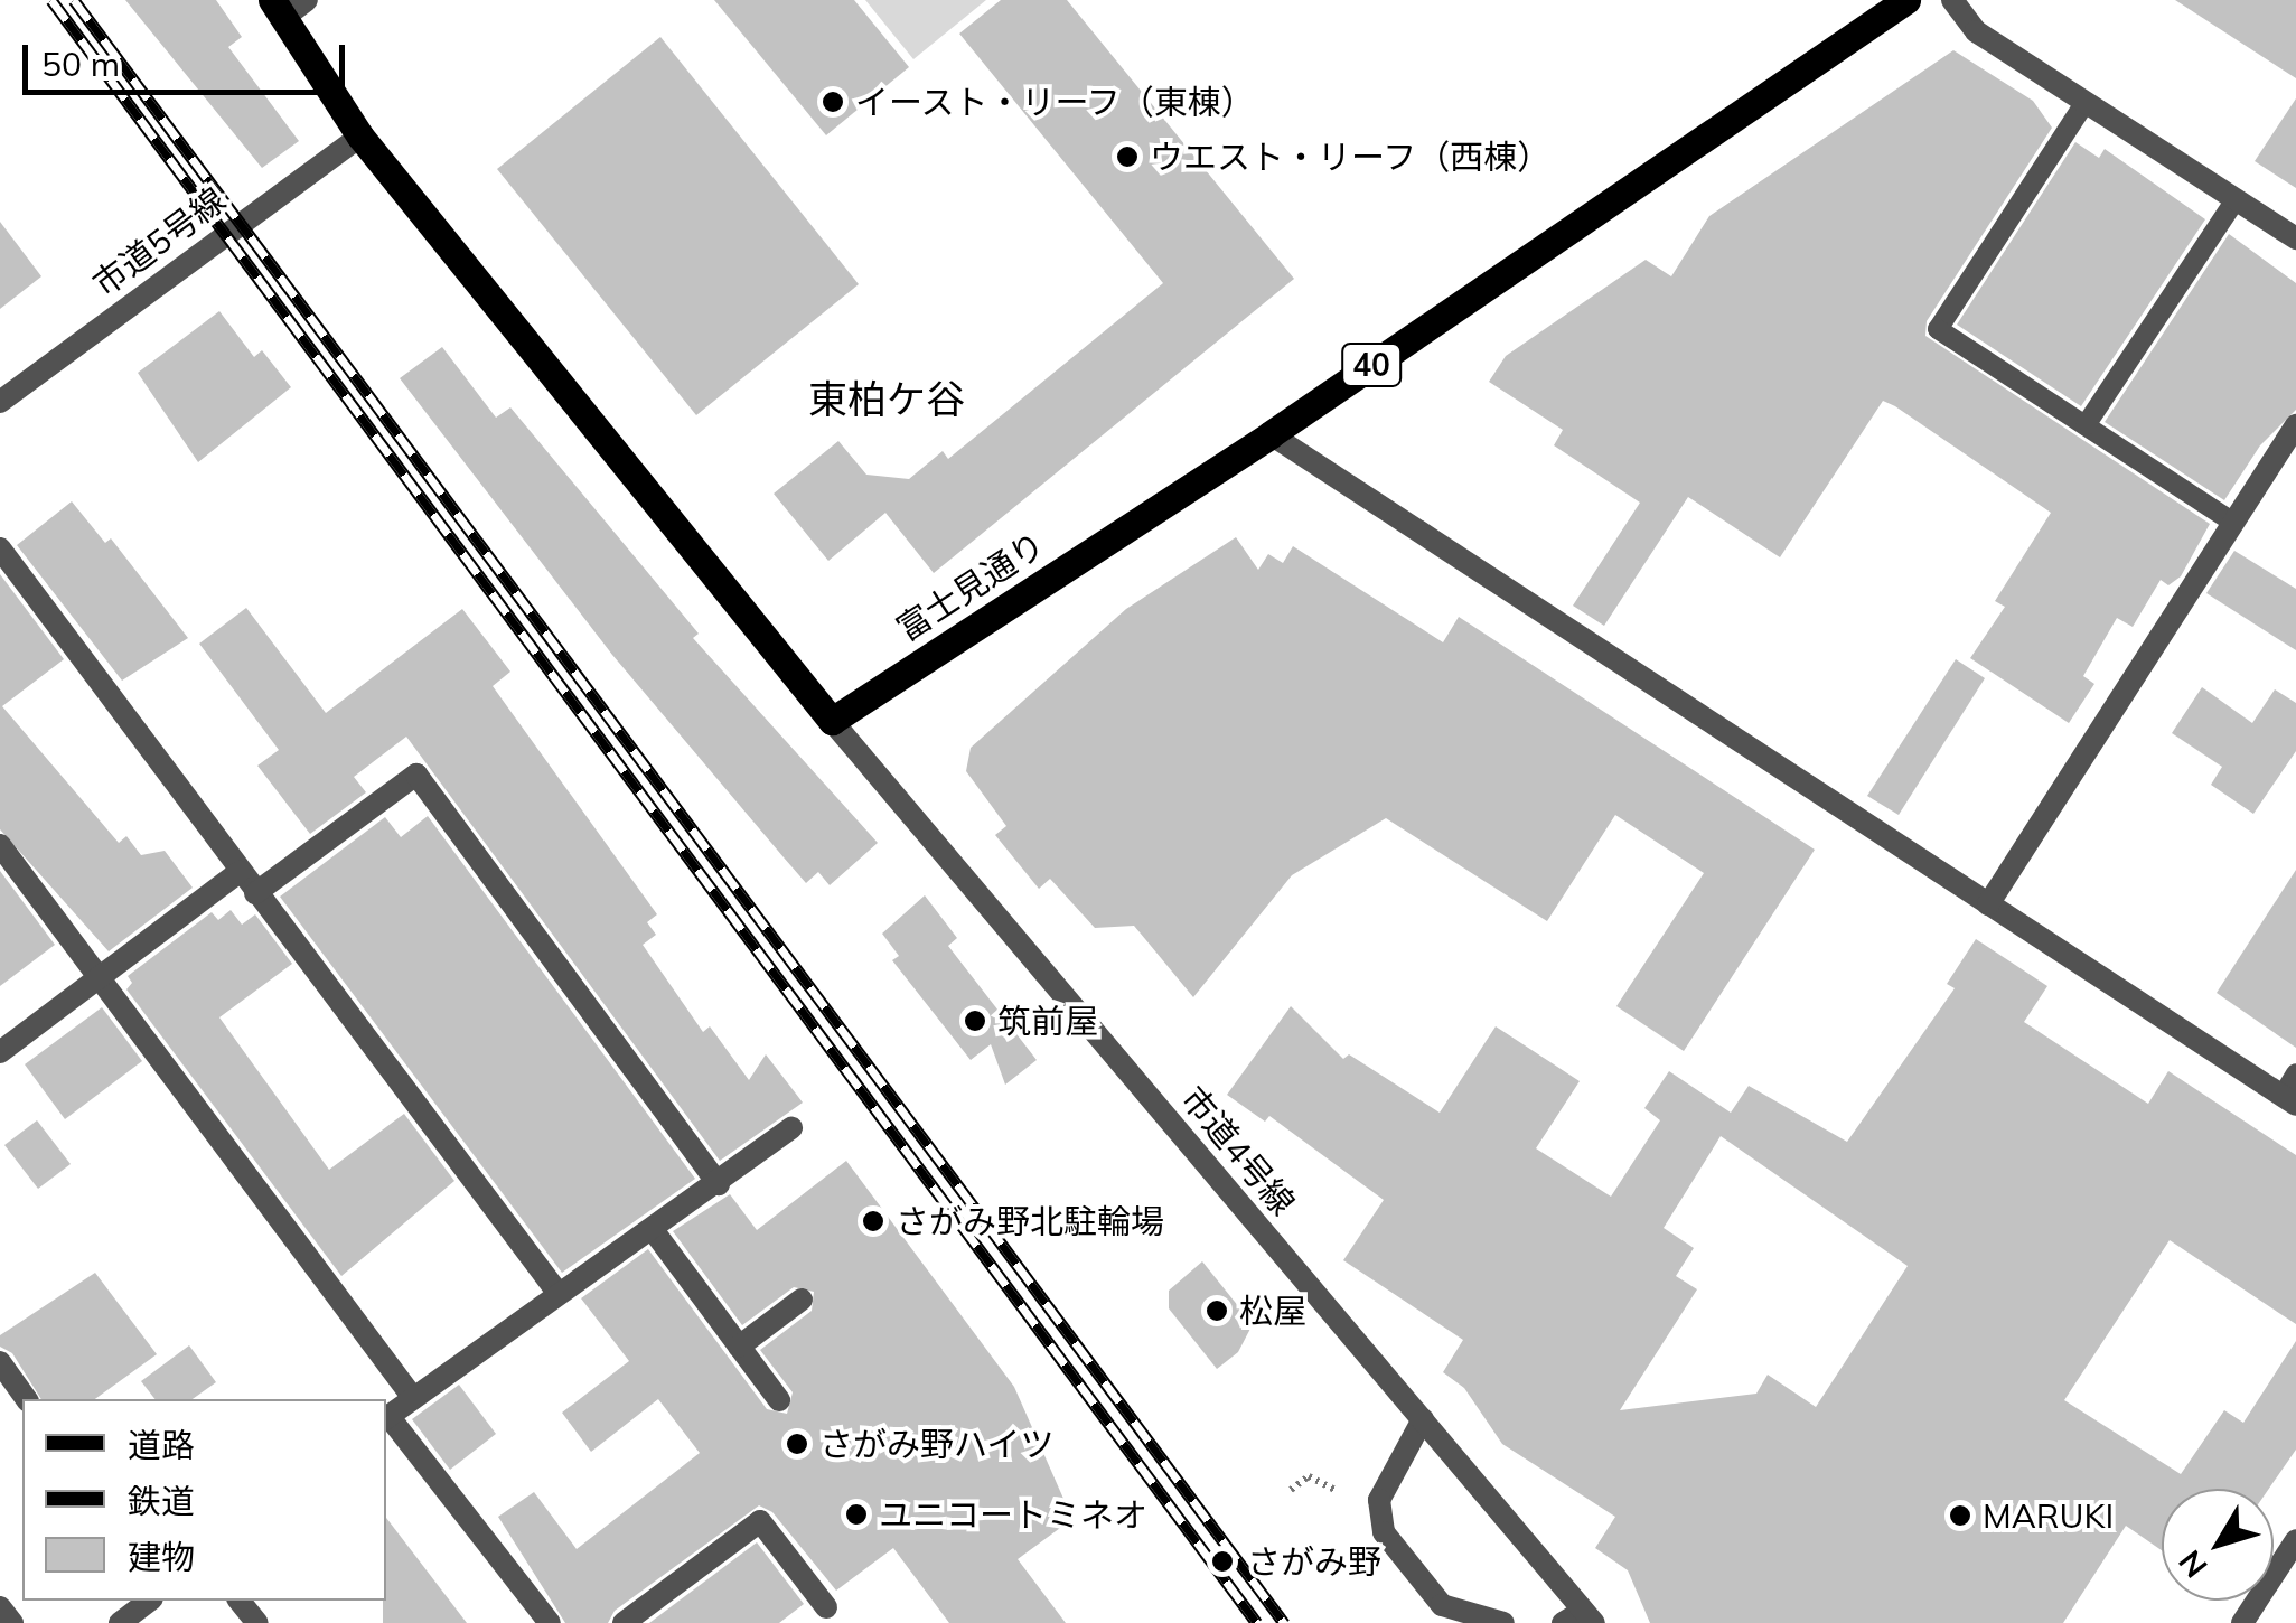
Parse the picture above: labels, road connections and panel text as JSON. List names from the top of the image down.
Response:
{
  "streets": {
    "main road": ["40", "富士見通り"],
    "street": ["市道5号線", "市道4号線"]
  },
  "crossings": [
    ["富士見通り", "市道4号線"]
  ],
  "districts": ["東柏ケ谷"],
  "places": [
    "イースト・リーフ（東棟）",
    "ウエスト・リーフ（西棟）",
    "筑前屋",
    "さがみ野北駐輪場",
    "松屋",
    "さがみ野ハイツ",
    "ユニコートミネオ",
    "MARUKI",
    "さがみ野"
  ],
  "legend": ["道路", "鉄道", "建物"],
  "scale_bar": "50 m",
  "north": "bottom left"
}
